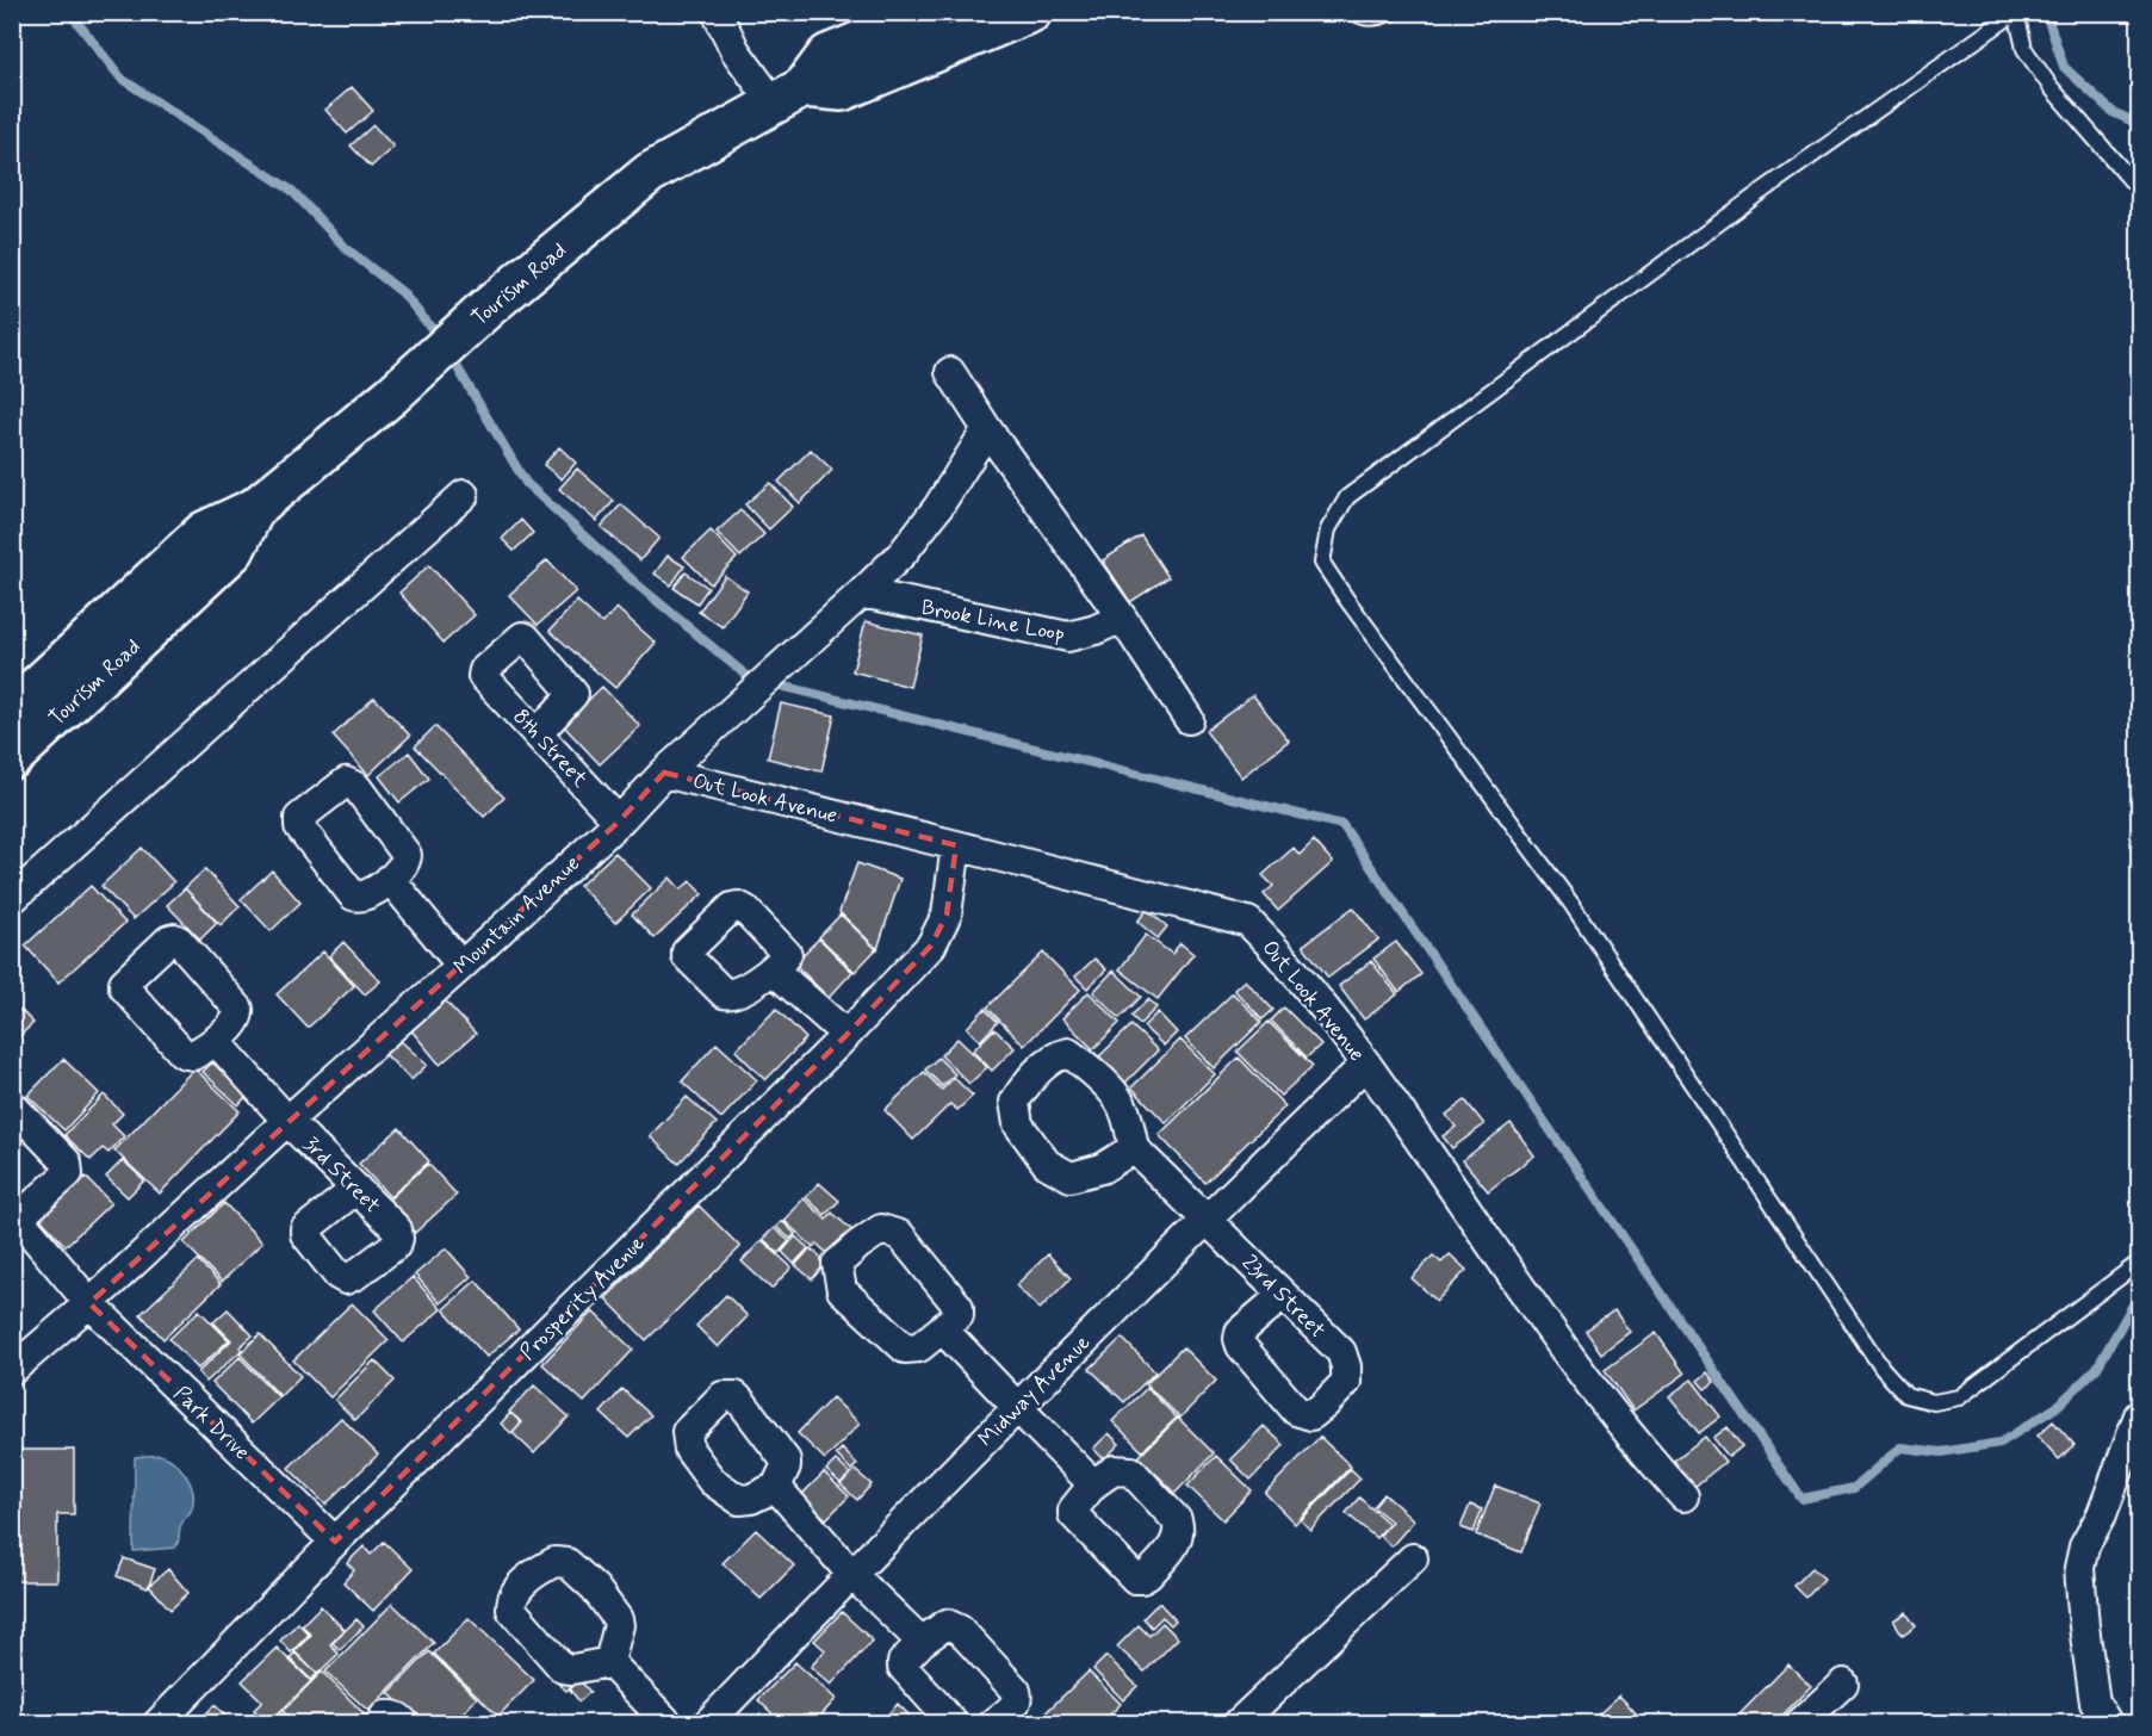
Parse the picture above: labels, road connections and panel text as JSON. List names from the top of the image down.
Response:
{
  "streets": {
    "main road": ["Tourism Road"],
    "street": [
      "Brook Line Loop",
      "8th Street",
      "Out Look Avenue",
      "Mountain Avenue",
      "3rd Street",
      "23rd Street",
      "Prosperity Avenue",
      "Midway Avenue",
      "Park Drive"
    ]
  },
  "crossings": [
    ["Brook Line Loop", "Mountain Avenue"],
    ["8th Street", "Mountain Avenue"],
    ["Out Look Avenue", "Mountain Avenue"],
    ["Out Look Avenue", "Prosperity Avenue"],
    ["Out Look Avenue", "Midway Avenue"],
    ["Mountain Avenue", "3rd Street"],
    ["Mountain Avenue", "Park Drive"],
    ["23rd Street", "Midway Avenue"],
    ["Prosperity Avenue", "Park Drive"]
  ]
}
